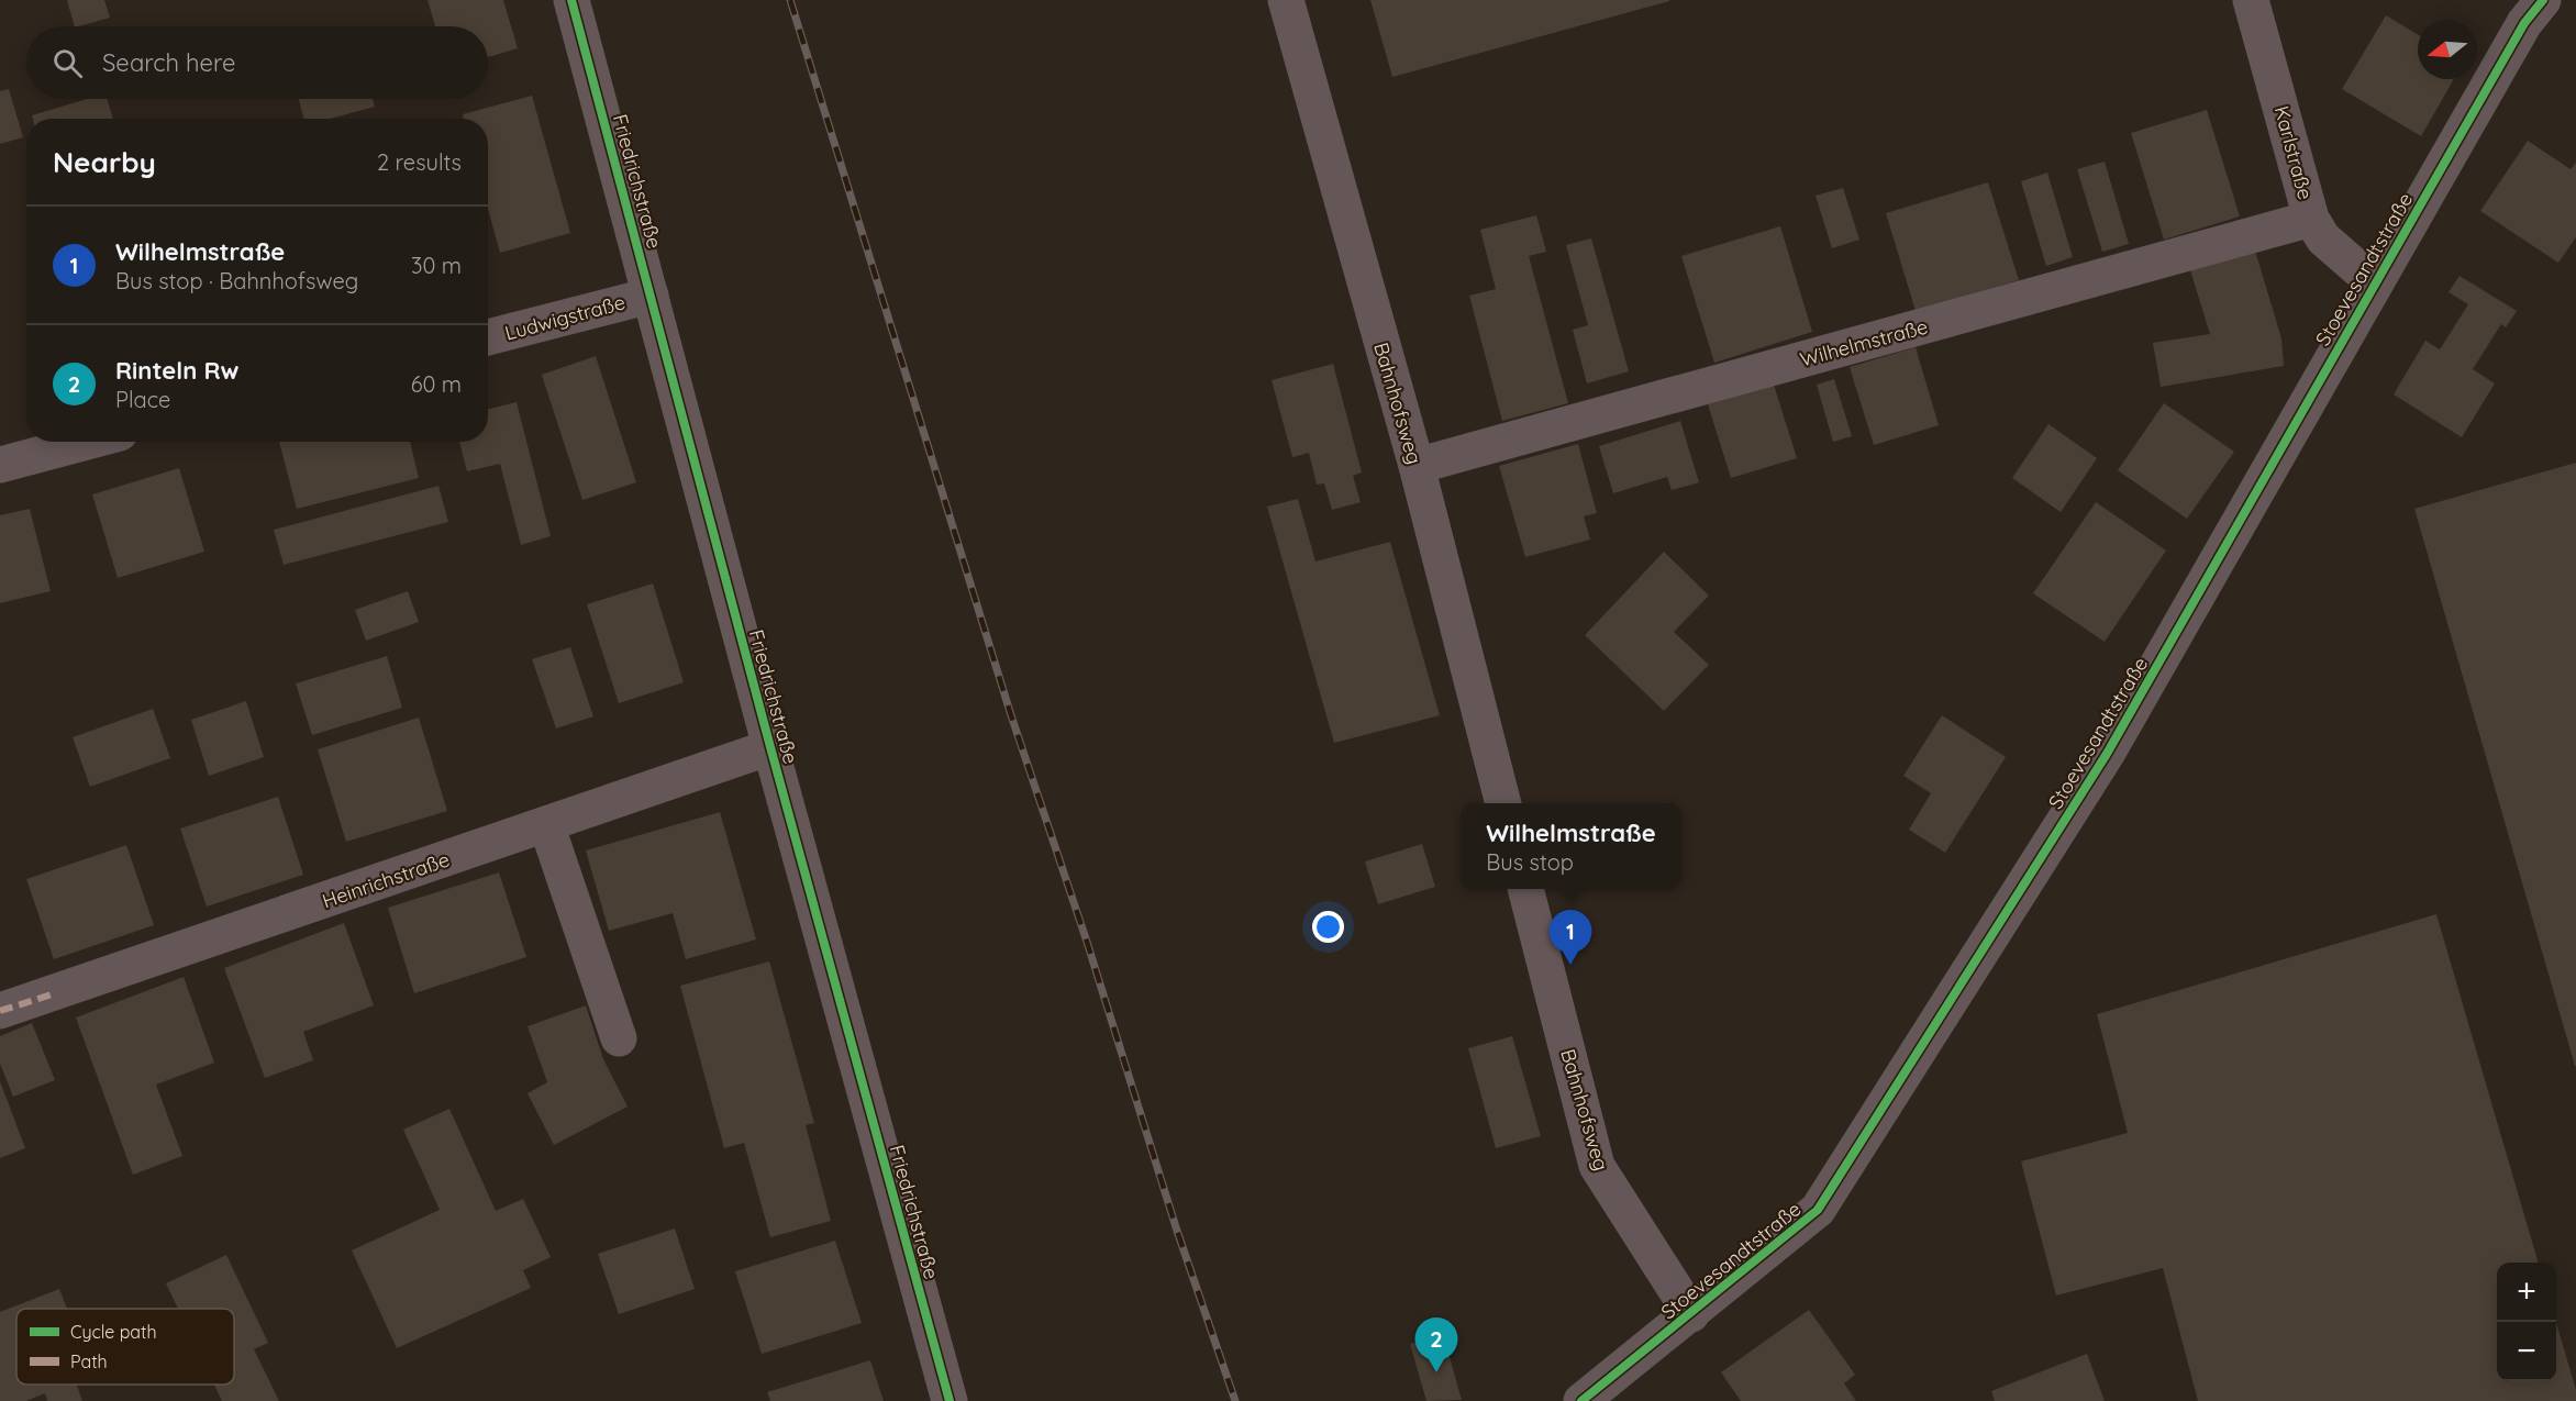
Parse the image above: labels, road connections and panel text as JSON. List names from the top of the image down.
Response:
{
  "streets": {
    "street": [
      "Karlstraße",
      "Friedrichstraße",
      "Stoevesandtstraße",
      "Ludwigstraße",
      "Wilhelmstraße",
      "Bahnhofsweg",
      "Heinrichstraße"
    ]
  },
  "crossings": [
    ["Karlstraße", "Stoevesandtstraße"],
    ["Karlstraße", "Wilhelmstraße"],
    ["Friedrichstraße", "Ludwigstraße"],
    ["Friedrichstraße", "Heinrichstraße"],
    ["Stoevesandtstraße", "Bahnhofsweg"],
    ["Wilhelmstraße", "Bahnhofsweg"]
  ],
  "legend": ["Cycle path", "Path"],
  "north": "left",
  "page": {
    "search": "Search here",
    "heading": ["Nearby", "2 results"],
    "list": [
      {
        "mark": "1",
        "name": "Wilhelmstraße",
        "note": "Bus stop · Bahnhofsweg",
        "value": "30 m"
      },
      {
        "mark": "2",
        "name": "Rinteln Rw",
        "note": "Place",
        "value": "60 m"
      }
    ],
    "popup": ["Wilhelmstraße", "Bus stop"],
    "pins": ["1", "2"],
    "map_buttons": ["+", "−"]
  }
}
